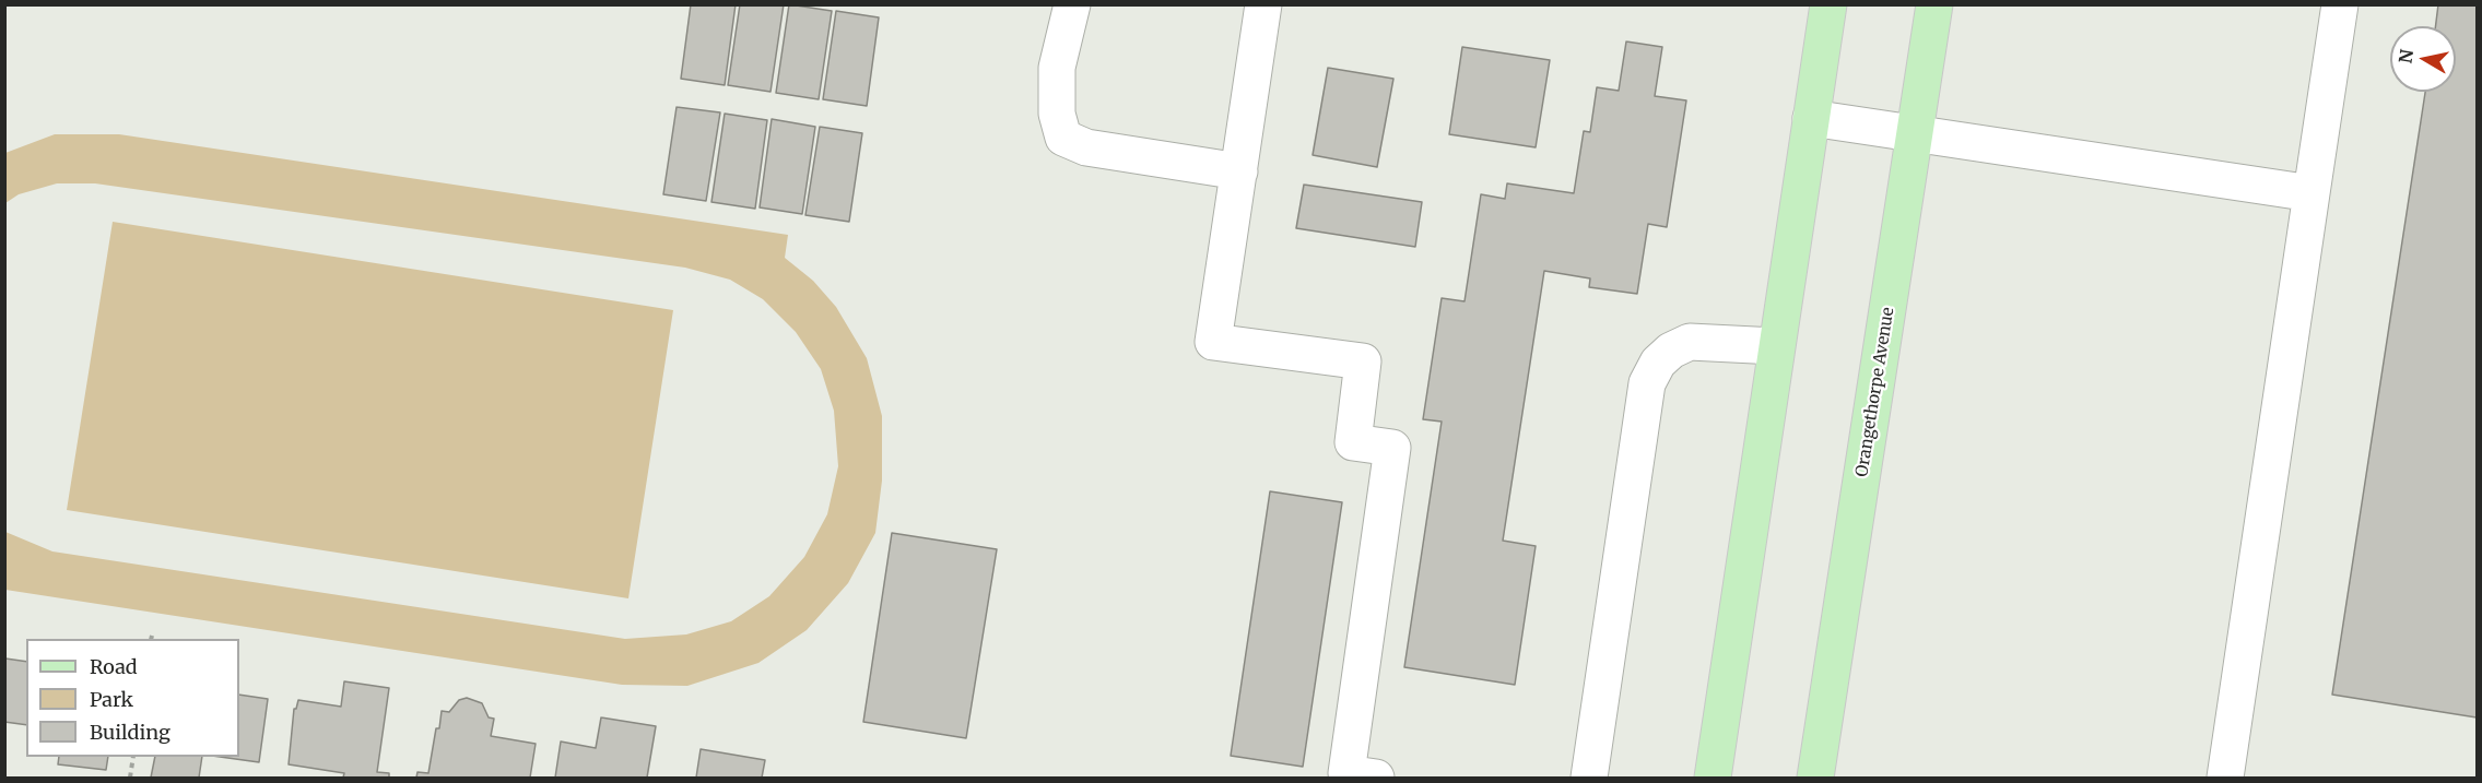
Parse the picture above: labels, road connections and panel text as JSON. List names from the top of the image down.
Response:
{
  "streets": {
    "main road": ["Orangethorpe Avenue"]
  },
  "legend": ["Road", "Park", "Building"],
  "north": "left"
}
